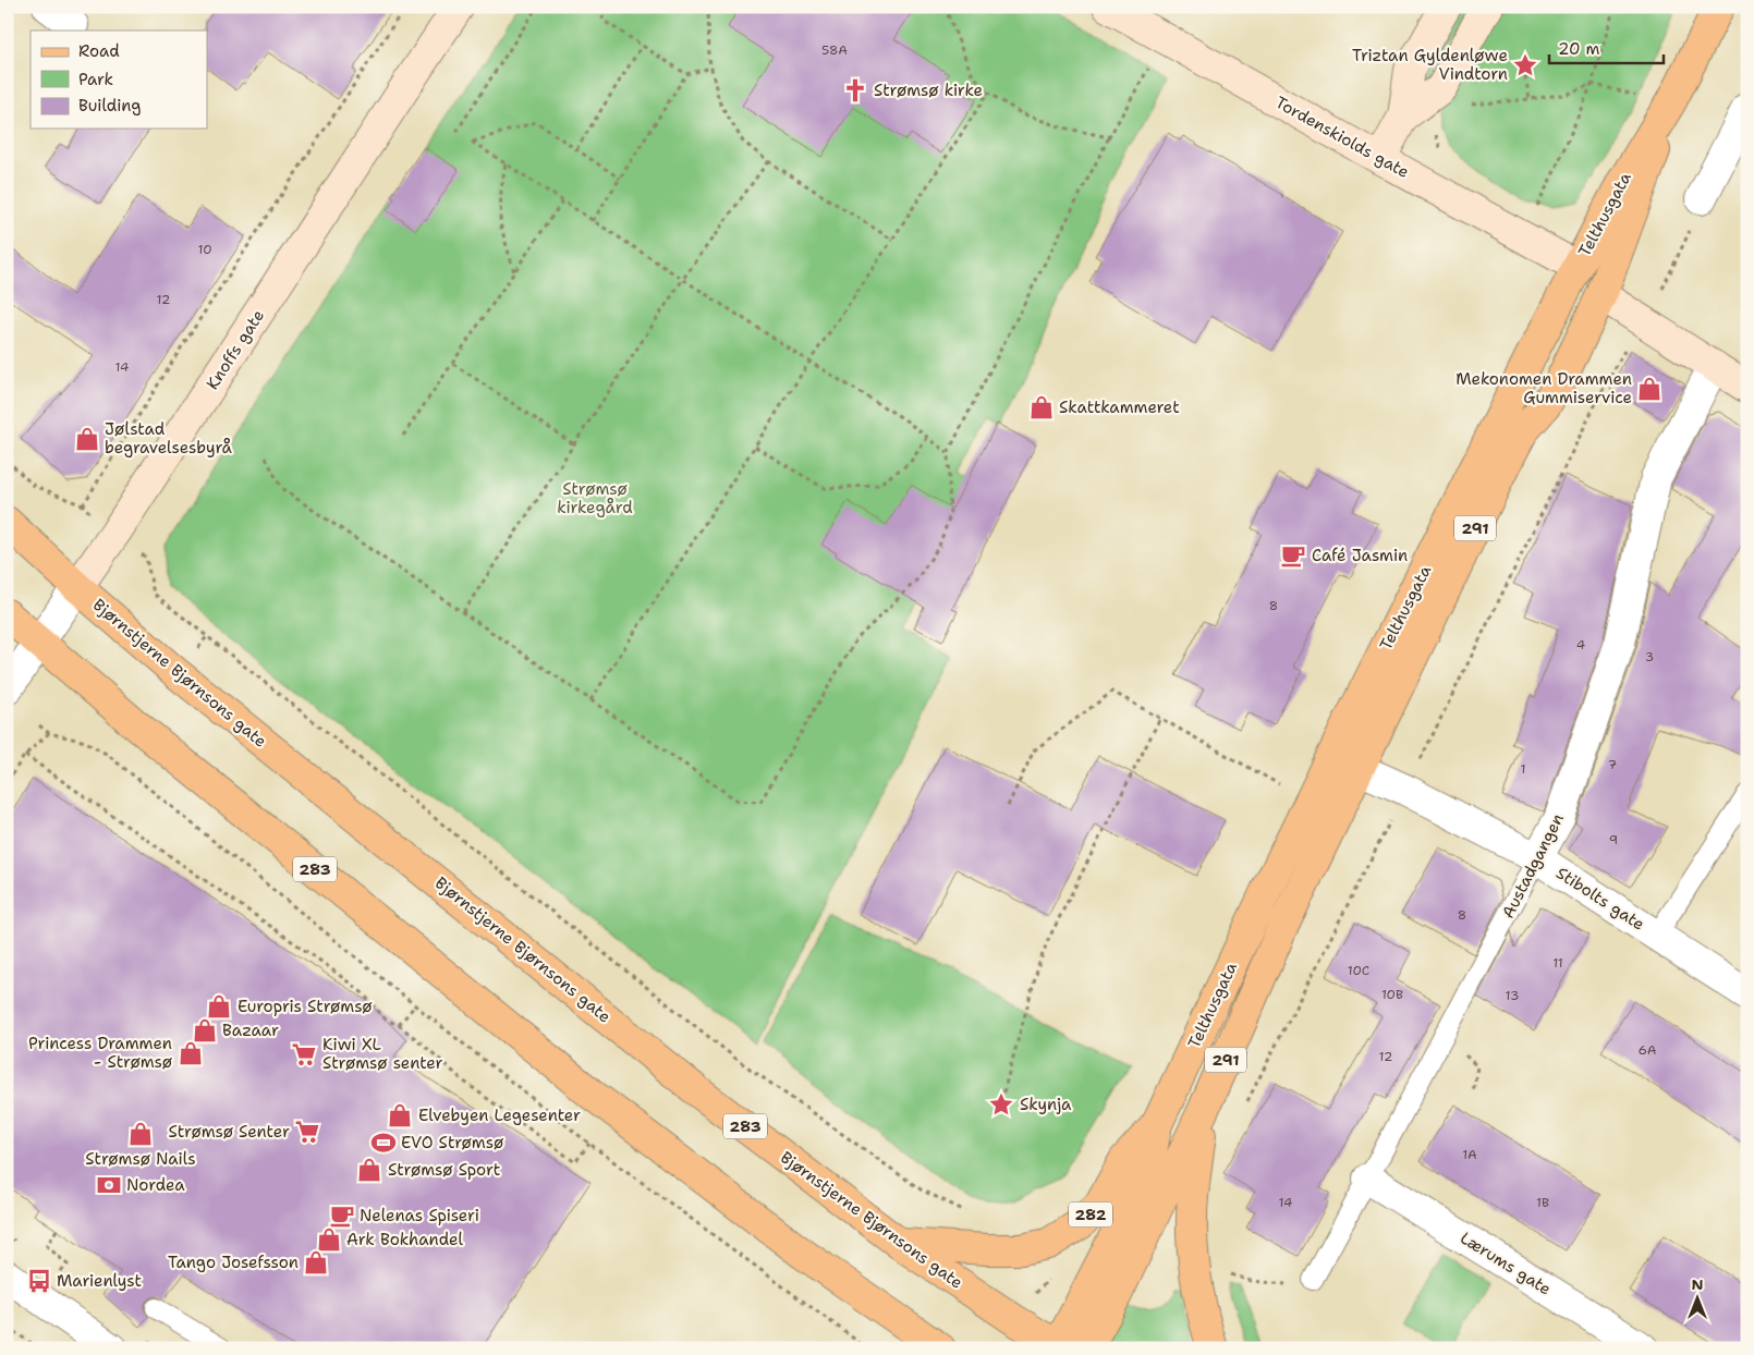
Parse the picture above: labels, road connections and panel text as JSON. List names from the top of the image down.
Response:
{
  "streets": {
    "main road": [
      "Tordenskiolds gate",
      "Telthusgata",
      "Knoffs gate",
      "291",
      "Bjørnstjerne Bjørnsons gate",
      "283",
      "282"
    ],
    "street": ["Austadgangen", "Stibolts gate", "Lærums gate"]
  },
  "crossings": [
    ["Tordenskiolds gate", "Telthusgata"],
    ["Telthusgata", "Bjørnstjerne Bjørnsons gate"],
    ["Telthusgata", "Stibolts gate"],
    ["Knoffs gate", "Bjørnstjerne Bjørnsons gate"],
    ["Knoffs gate", "283"],
    ["Austadgangen", "Stibolts gate"],
    ["Austadgangen", "Lærums gate"]
  ],
  "parks": ["Strømsø kirkegård"],
  "places": {
    "place": ["Triztan Gyldenløwe Vindtorn", "Skynja"],
    "church": ["Strømsø kirke"],
    "shop": [
      "Mekonomen Drammen Gummiservice",
      "Skattkammeret",
      "Jølstad begravelsesbyrå",
      "Europris Strømsø",
      "Bazaar",
      "Princess Drammen - Strømsø",
      "Elvebyen Legesenter",
      "Strømsø Nails",
      "Strømsø Sport",
      "Ark Bokhandel",
      "Tango Josefsson"
    ],
    "cafe": ["Café Jasmin", "Nelenas Spiseri"],
    "supermarket": ["Kiwi XL Strømsø senter", "Strømsø Senter"],
    "sports": ["EVO Strømsø"],
    "bank": ["Nordea"],
    "bus stop": ["Marienlyst"]
  },
  "house_numbers": [
    "58A",
    "10",
    "12",
    "14",
    "8",
    "4",
    "3",
    "7",
    "1",
    "9",
    "8",
    "11",
    "10C",
    "10B",
    "13",
    "6A",
    "12",
    "1A",
    "14",
    "1B"
  ],
  "legend": ["Road", "Park", "Building"],
  "scale_bar": "20 m",
  "north": "top"
}
